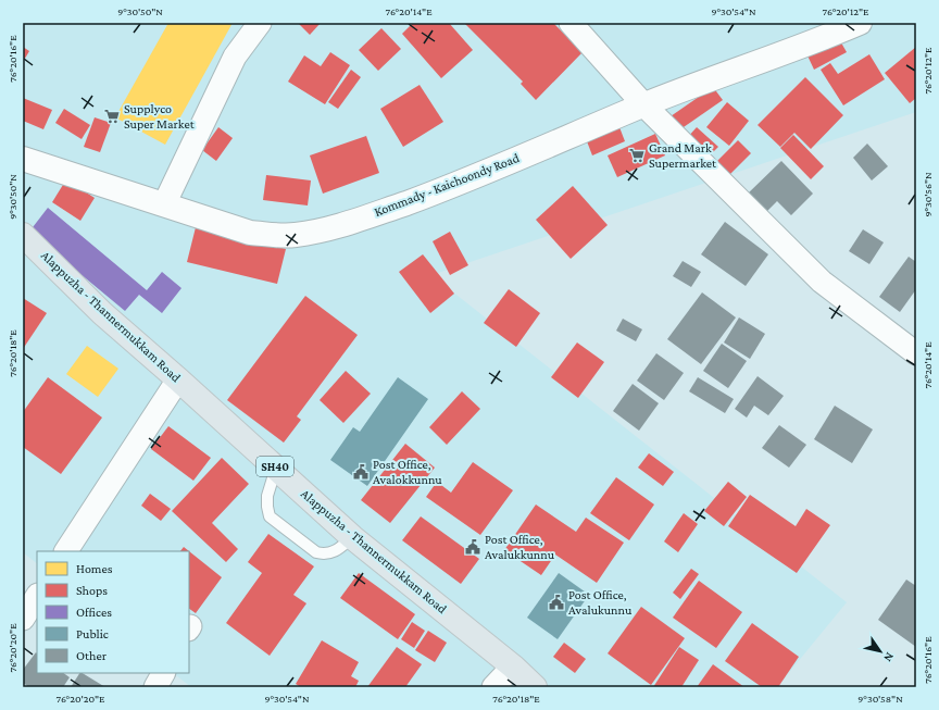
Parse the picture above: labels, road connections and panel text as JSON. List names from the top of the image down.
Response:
{
  "streets": {
    "main road": ["Kommady - Kaichoondy Road", "Alappuzha - Thannermukkam Road", "SH40"]
  },
  "places": {
    "supermarket": ["Supplyco Super Market", "Grand Mark Supermarket"],
    "public building": ["Post Office, Avalokkunnu", "Post Office, Avalukkunnu", "Post Office, Avalukunnu"]
  },
  "legend": [
    "Homes",
    "Shops",
    "Offices",
    "Public",
    "Other"
  ],
  "north": "bottom right",
  "coordinates": [
    "9°30'50\"N",
    "76°20'14\"E",
    "9°30'54\"N",
    "76°20'12\"E",
    "76°20'16\"E",
    "9°30'56\"N",
    "76°20'18\"E",
    "76°20'20\"E",
    "9°30'58\"N"
  ]
}
